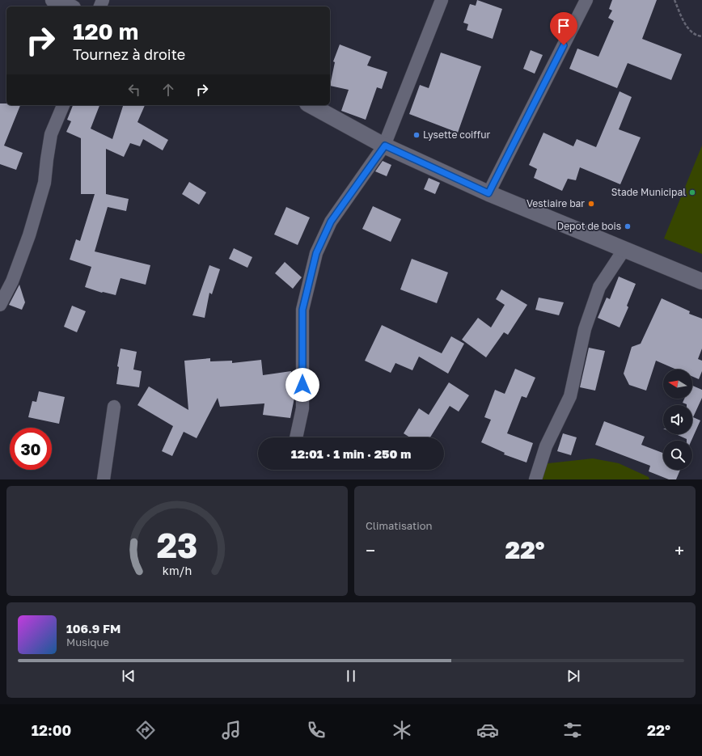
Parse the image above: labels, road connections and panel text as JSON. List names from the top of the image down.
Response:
{
  "places": [
    "Lysette coiffur",
    "Stade Municipal",
    "Vestiaire bar",
    "Depot de bois"
  ],
  "north": "left",
  "page": {
    "turn": ["120 m", "Tournez à droite"],
    "limit": "30",
    "trip": "12:01 · 1 min · 250 m",
    "tile": "Climatisation",
    "heat": ["−", "22°", "+"],
    "song": ["106.9 FM", "Musique"],
    "tabs": ["12:00", "22°"],
    "gauge": ["23", "km/h"]
  }
}
